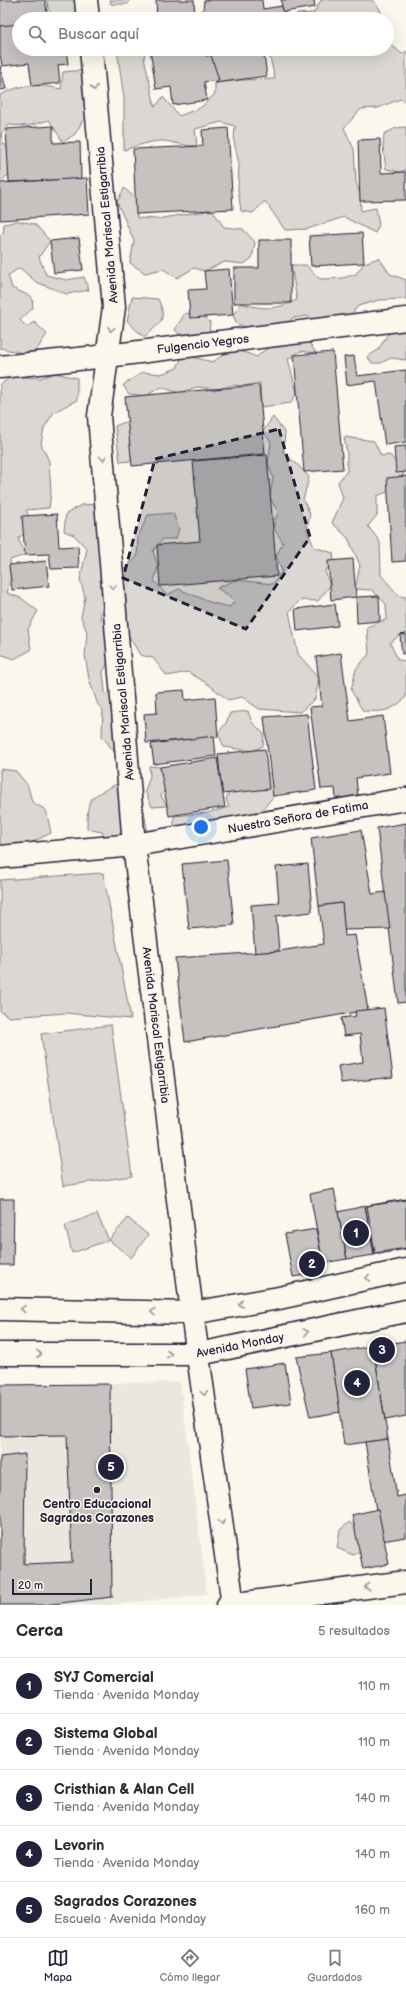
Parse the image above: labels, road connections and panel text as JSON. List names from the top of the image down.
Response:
{
  "streets": {
    "main road": [
      "Avenida Mariscal Estigarribia",
      "Fulgencio Yegros",
      "Nuestra Señora de Fatima",
      "Avenida Monday"
    ]
  },
  "crossings": [
    ["Avenida Mariscal Estigarribia", "Fulgencio Yegros"],
    ["Avenida Mariscal Estigarribia", "Nuestra Señora de Fatima"],
    ["Avenida Mariscal Estigarribia", "Avenida Monday"]
  ],
  "one_way": ["Avenida Mariscal Estigarribia"],
  "places": ["Centro Educacional Sagrados Corazones"],
  "scale_bar": "20 m",
  "page": {
    "search": "Buscar aquí",
    "pins": [
      "1",
      "2",
      "3",
      "4",
      "5"
    ],
    "scale": "20 m",
    "heading": ["Cerca", "5 resultados"],
    "list": [
      {
        "mark": "1",
        "name": "SYJ Comercial",
        "note": "Tienda · Avenida Monday",
        "value": "110 m"
      },
      {
        "mark": "2",
        "name": "Sistema Global",
        "note": "Tienda · Avenida Monday",
        "value": "110 m"
      },
      {
        "mark": "3",
        "name": "Cristhian & Alan Cell",
        "note": "Tienda · Avenida Monday",
        "value": "140 m"
      },
      {
        "mark": "4",
        "name": "Levorin",
        "note": "Tienda · Avenida Monday",
        "value": "140 m"
      },
      {
        "mark": "5",
        "name": "Sagrados Corazones",
        "note": "Escuela · Avenida Monday",
        "value": "160 m"
      }
    ],
    "nav": ["Mapa", "Cómo llegar", "Guardados"]
  }
}
